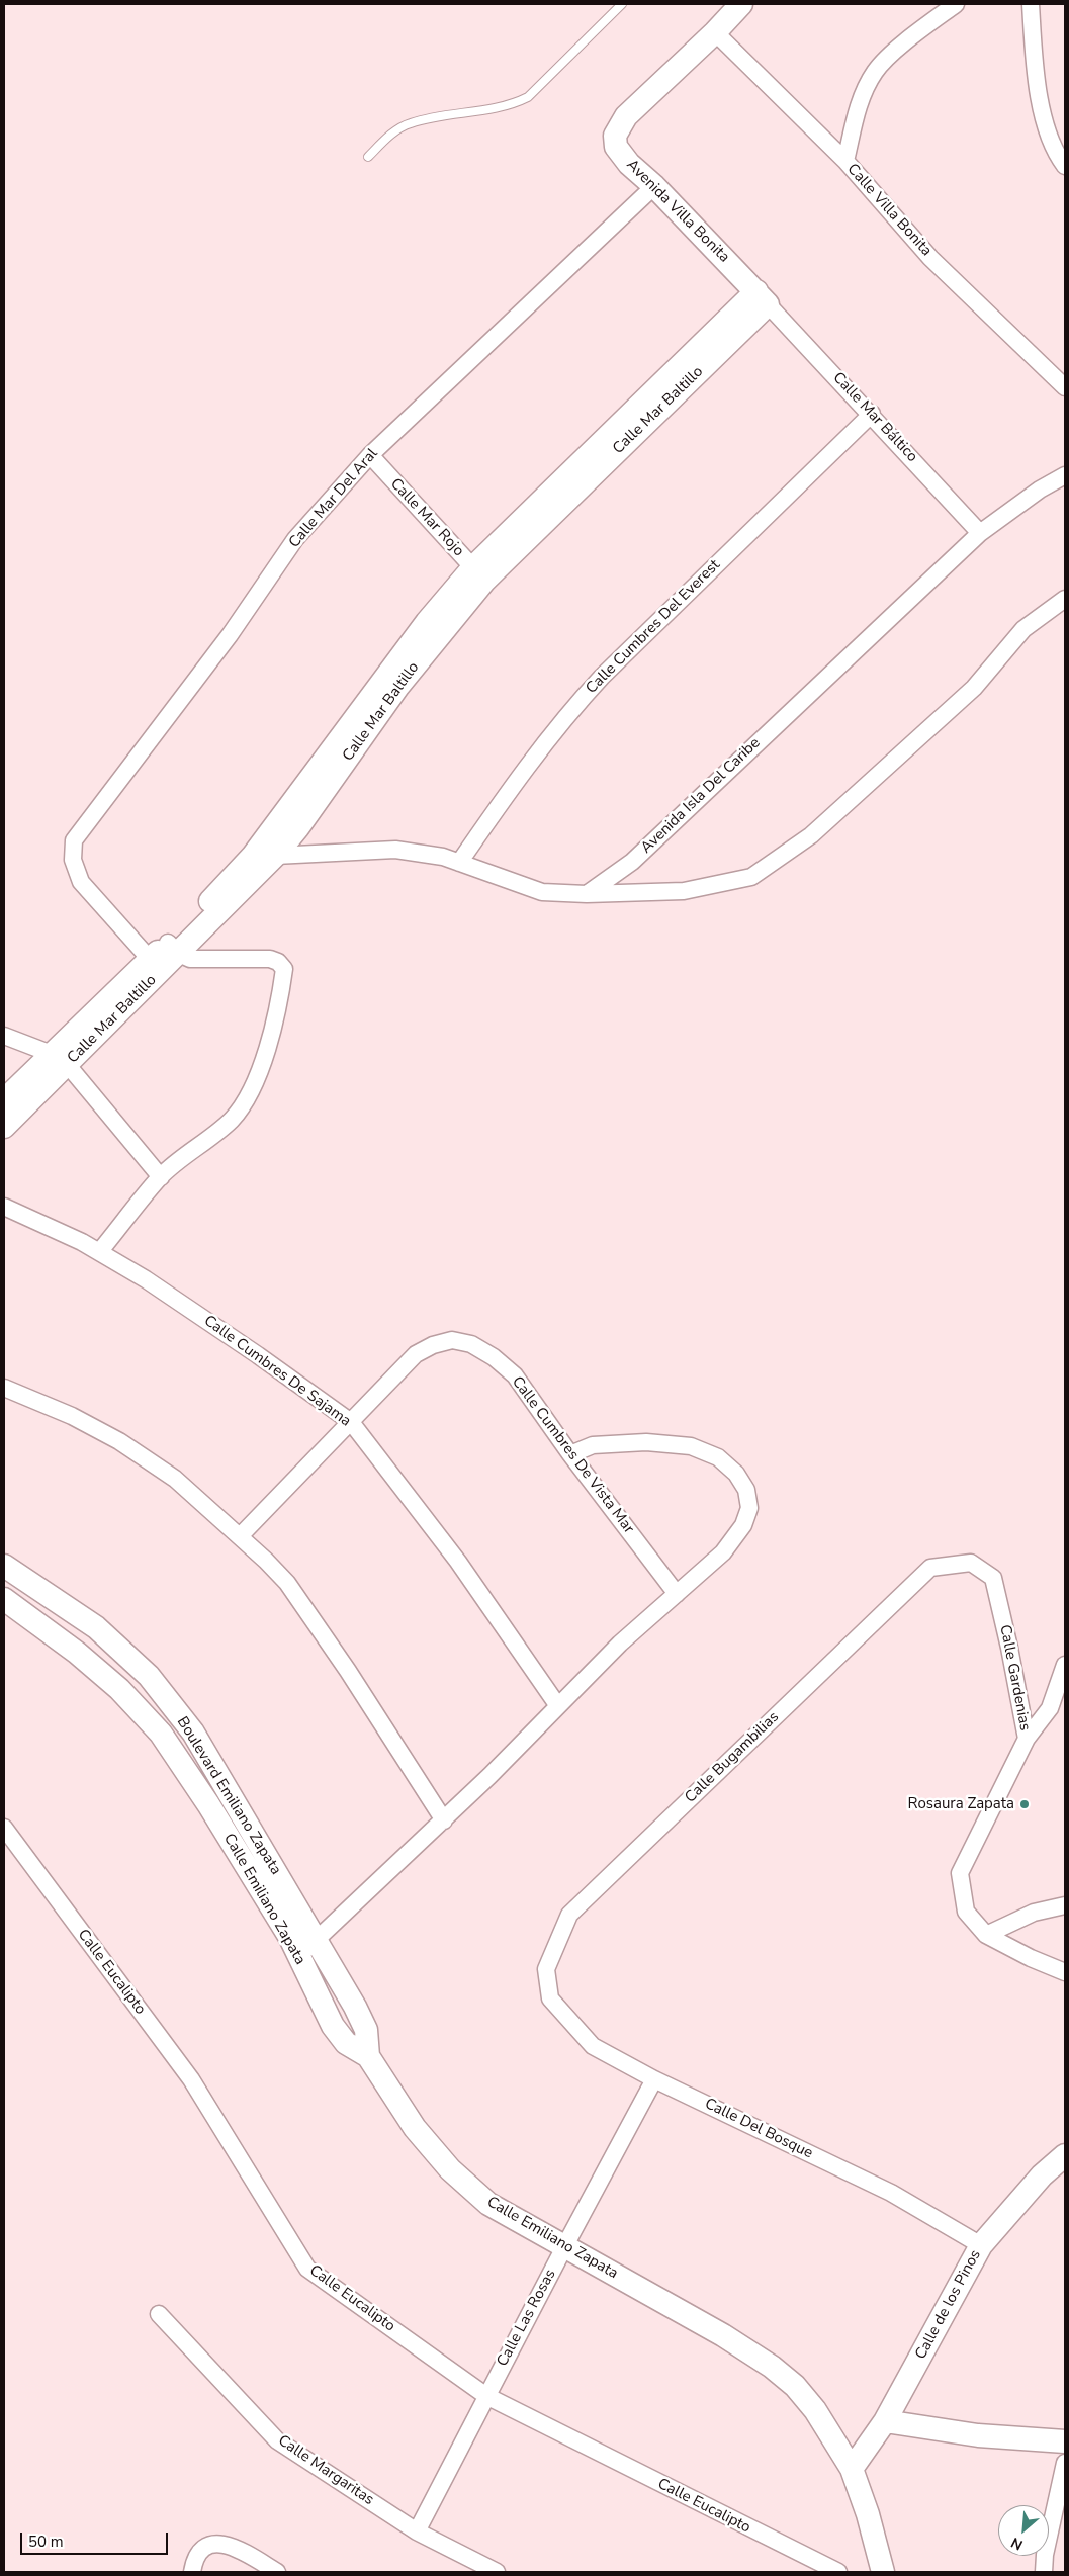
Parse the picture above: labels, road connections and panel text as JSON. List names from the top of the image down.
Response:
{
  "streets": {
    "main road": [
      "Avenida Villa Bonita",
      "Calle Mar Baltillo",
      "Boulevard Emiliano Zapata",
      "Calle Emiliano Zapata",
      "Calle de los Pinos"
    ],
    "street": [
      "Calle Villa Bonita",
      "Calle Mar Báltico",
      "Calle Mar Del Aral",
      "Calle Mar Rojo",
      "Calle Cumbres Del Everest",
      "Avenida Isla Del Caribe",
      "Calle Cumbres De Sajama",
      "Calle Cumbres De Vista Mar",
      "Calle Gardenias",
      "Calle Bugambilias",
      "Calle Eucalipto",
      "Calle Del Bosque",
      "Calle Las Rosas",
      "Calle Margaritas"
    ]
  },
  "crossings": [
    ["Calle Villa Bonita", "Avenida Villa Bonita"],
    ["Avenida Villa Bonita", "Calle Mar Baltillo"],
    ["Avenida Villa Bonita", "Calle Mar Báltico"],
    ["Avenida Villa Bonita", "Calle Mar Del Aral"],
    ["Calle Mar Baltillo", "Calle Mar Báltico"],
    ["Calle Mar Baltillo", "Calle Mar Del Aral"],
    ["Calle Mar Baltillo", "Calle Mar Rojo"],
    ["Calle Mar Báltico", "Calle Cumbres Del Everest"],
    ["Calle Mar Báltico", "Avenida Isla Del Caribe"],
    ["Calle Mar Del Aral", "Calle Mar Rojo"],
    ["Calle Cumbres De Sajama", "Calle Cumbres De Vista Mar"],
    ["Calle Gardenias", "Calle Bugambilias"],
    ["Calle Bugambilias", "Calle Del Bosque"],
    ["Boulevard Emiliano Zapata", "Calle Emiliano Zapata"],
    ["Calle Emiliano Zapata", "Calle de los Pinos"],
    ["Calle Emiliano Zapata", "Calle Las Rosas"],
    ["Calle Eucalipto", "Calle Las Rosas"],
    ["Calle Del Bosque", "Calle de los Pinos"],
    ["Calle Del Bosque", "Calle Las Rosas"],
    ["Calle Las Rosas", "Calle Margaritas"]
  ],
  "places": ["Rosaura Zapata"],
  "scale_bar": "50 m",
  "north": "bottom left"
}
